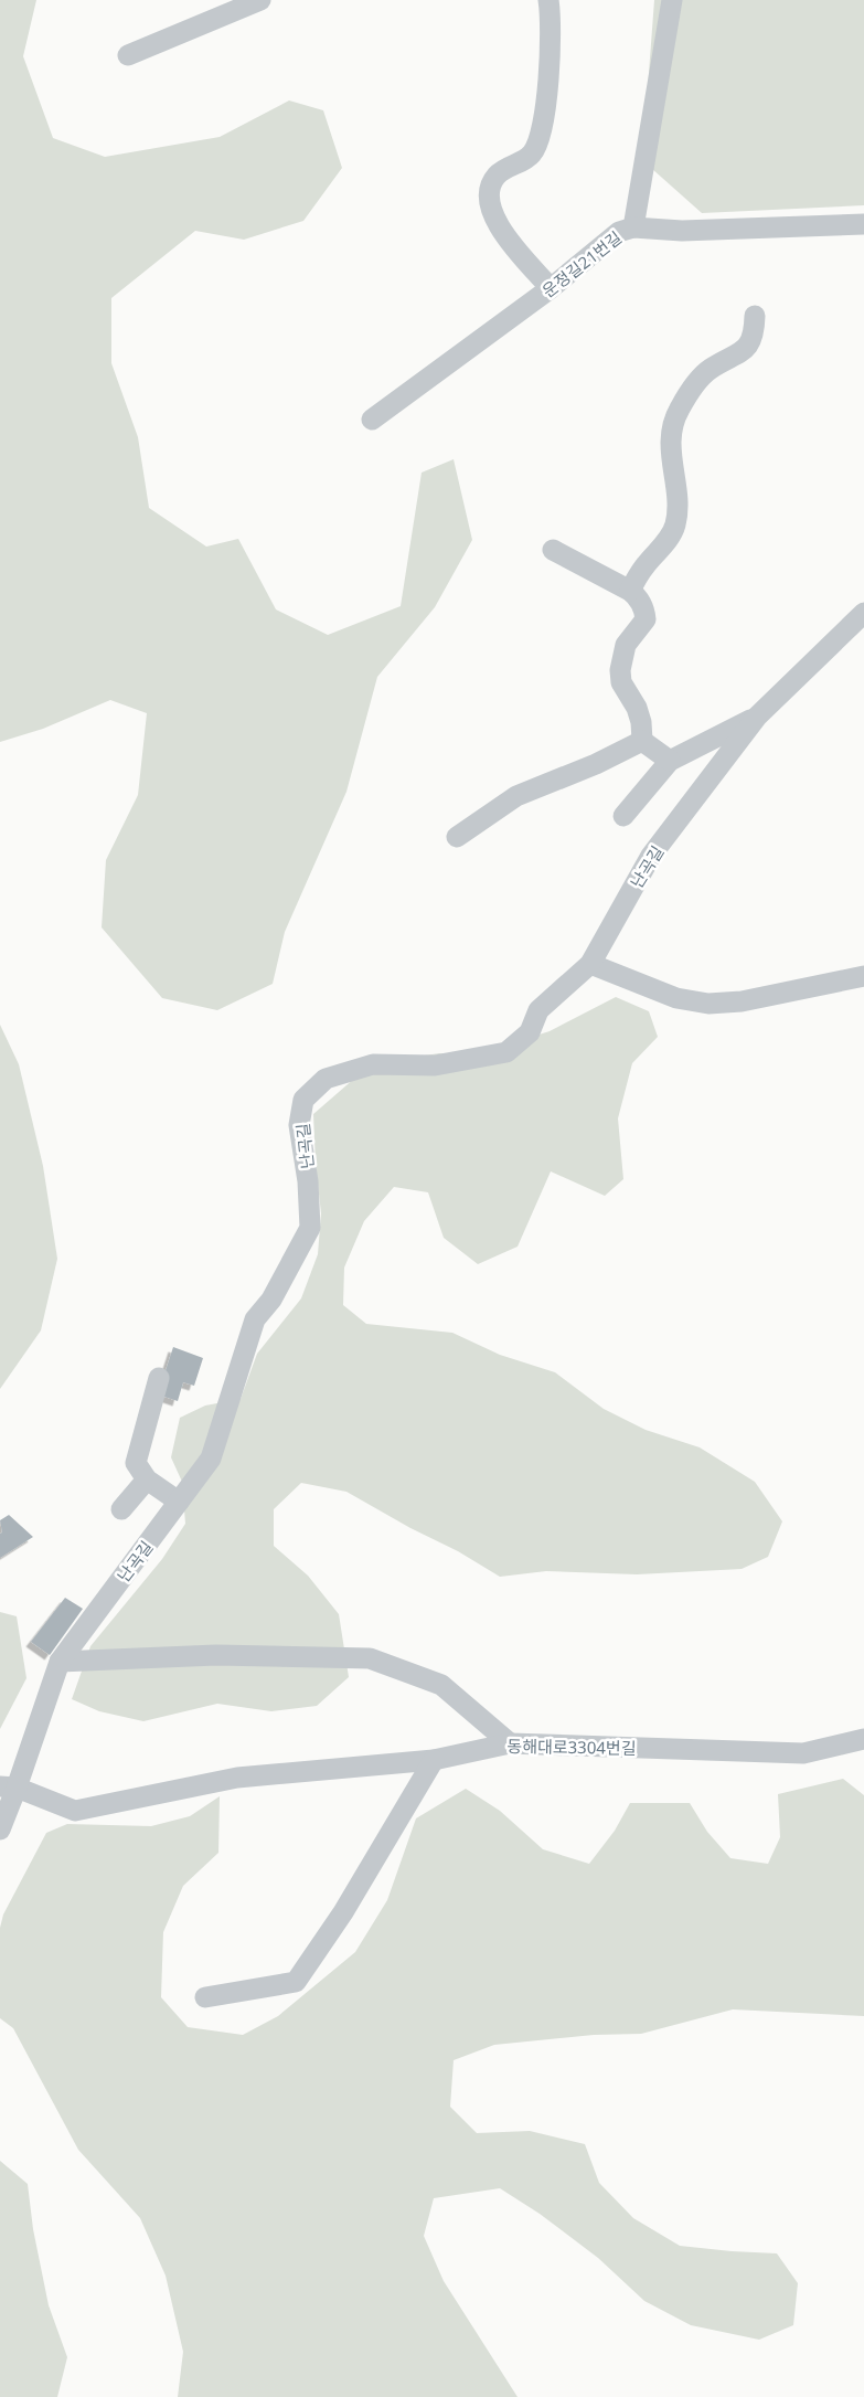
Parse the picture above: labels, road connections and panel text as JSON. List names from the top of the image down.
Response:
{
  "streets": {
    "street": ["운정길21번길", "난곡길", "동해대로3304번길"]
  },
  "crossings": [
    ["난곡길", "동해대로3304번길"]
  ]
}
